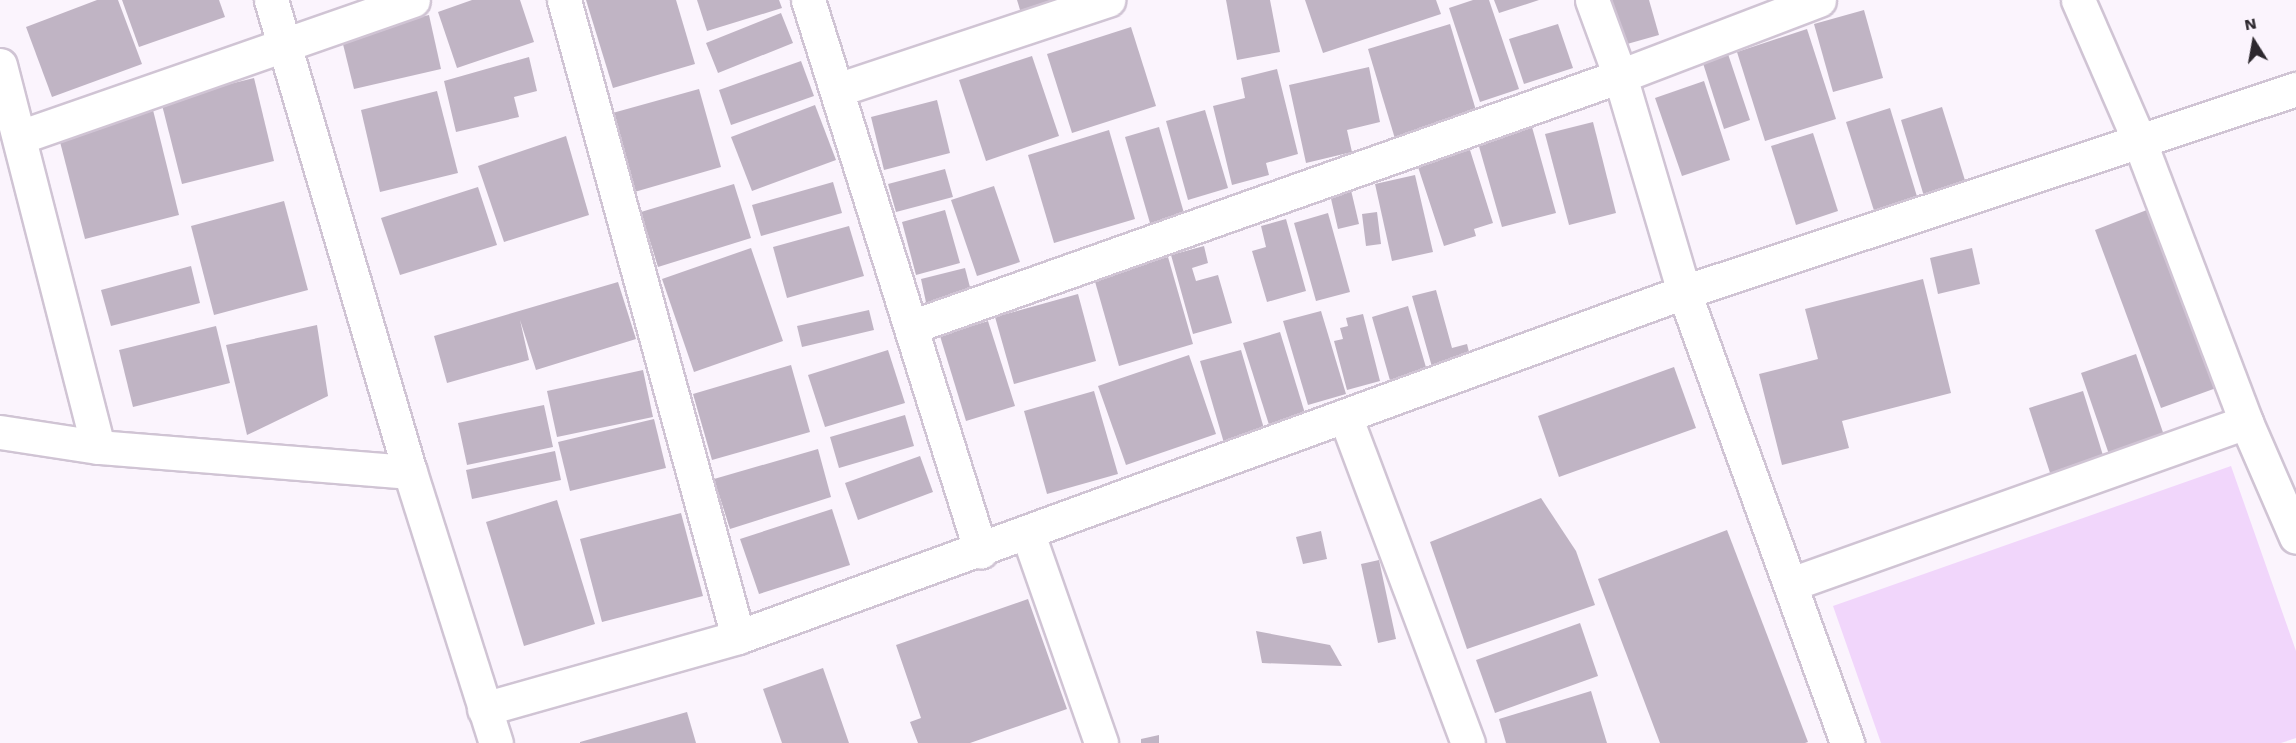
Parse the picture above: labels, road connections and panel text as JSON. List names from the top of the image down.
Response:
{
  "north": "top"
}
